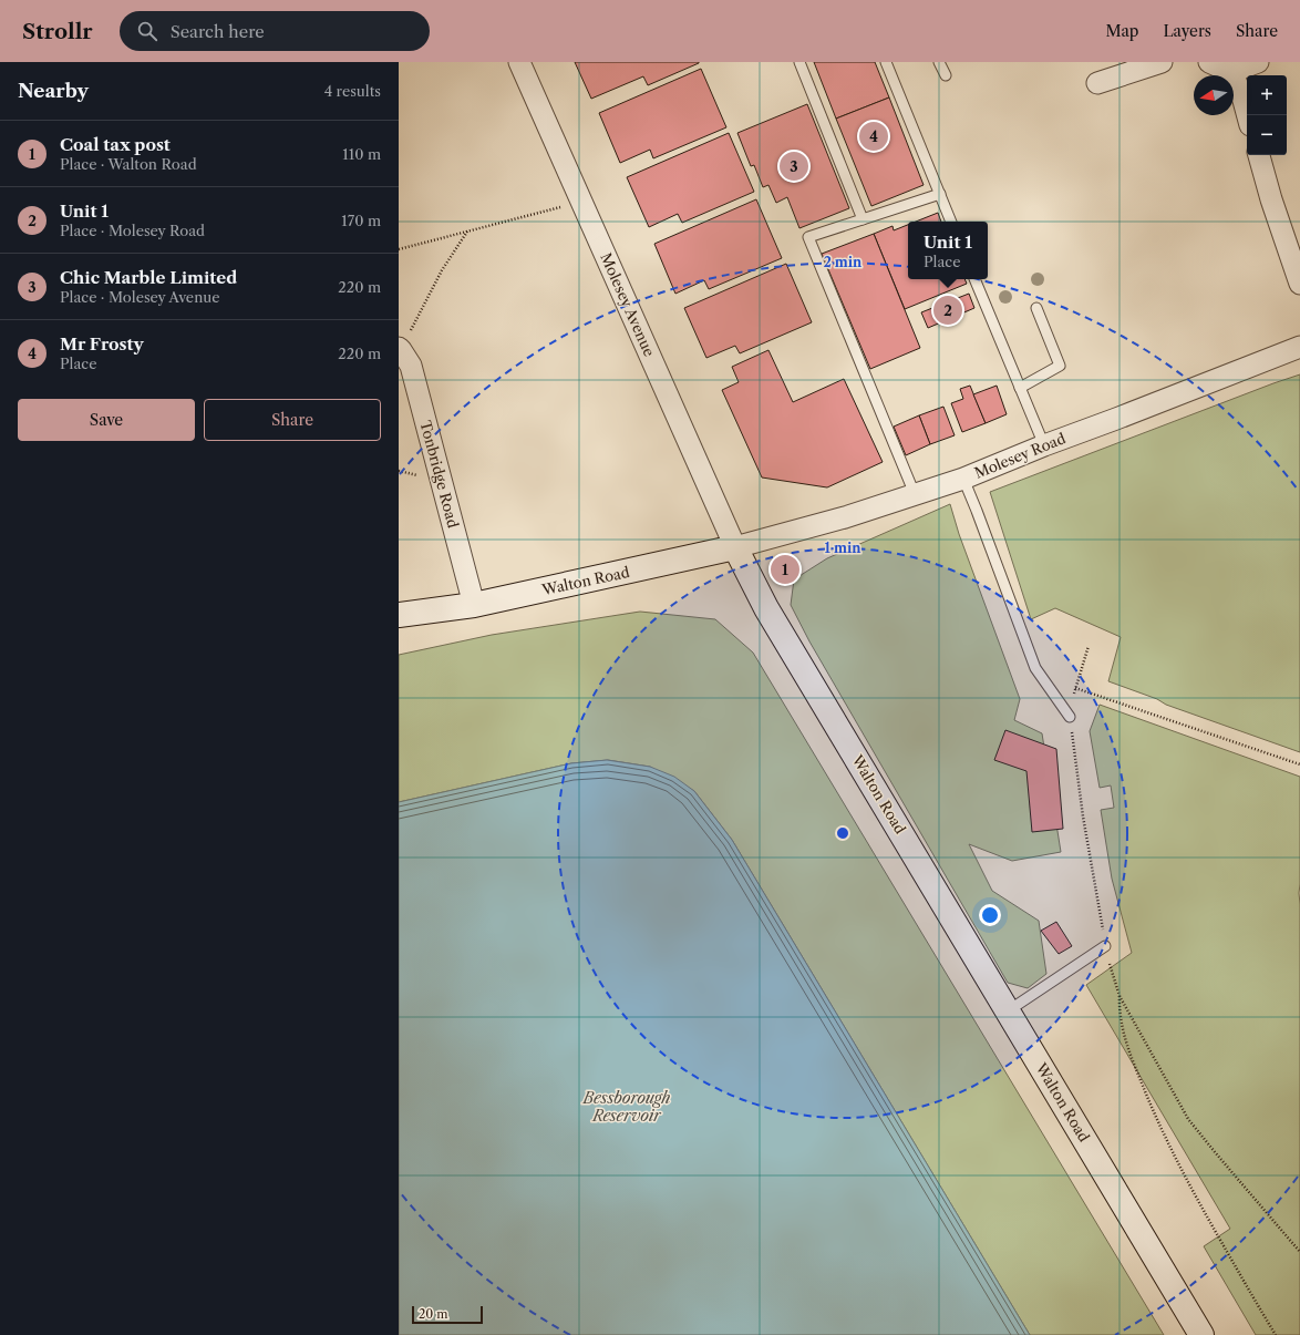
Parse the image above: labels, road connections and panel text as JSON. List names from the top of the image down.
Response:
{
  "streets": {
    "main road": ["Walton Road"],
    "street": ["Molesey Avenue", "Molesey Road", "Tonbridge Road"]
  },
  "crossings": [
    ["Molesey Avenue", "Molesey Road"],
    ["Molesey Avenue", "Walton Road"],
    ["Molesey Road", "Walton Road"],
    ["Tonbridge Road", "Walton Road"]
  ],
  "water": ["Bessborough Reservoir"],
  "scale_bar": "20 m",
  "north": "left",
  "page": {
    "header": "Strollr",
    "search": "Search here",
    "nav": ["Map", "Layers", "Share"],
    "heading": ["Nearby", "4 results"],
    "map_buttons": ["+", "−"],
    "list": [
      {
        "mark": "1",
        "name": "Coal tax post",
        "note": "Place · Walton Road",
        "value": "110 m"
      },
      {
        "mark": "2",
        "name": "Unit 1",
        "note": "Place · Molesey Road",
        "value": "170 m"
      },
      {
        "mark": "3",
        "name": "Chic Marble Limited",
        "note": "Place · Molesey Avenue",
        "value": "220 m"
      },
      {
        "mark": "4",
        "name": "Mr Frosty",
        "note": "Place",
        "value": "220 m"
      }
    ],
    "pins": [
      "4",
      "3",
      "2",
      "1"
    ],
    "popup": ["Unit 1", "Place"],
    "buttons": ["Save", "Share"],
    "scale": "20 m"
  },
  "rings": ["2 min", "1 min"]
}
